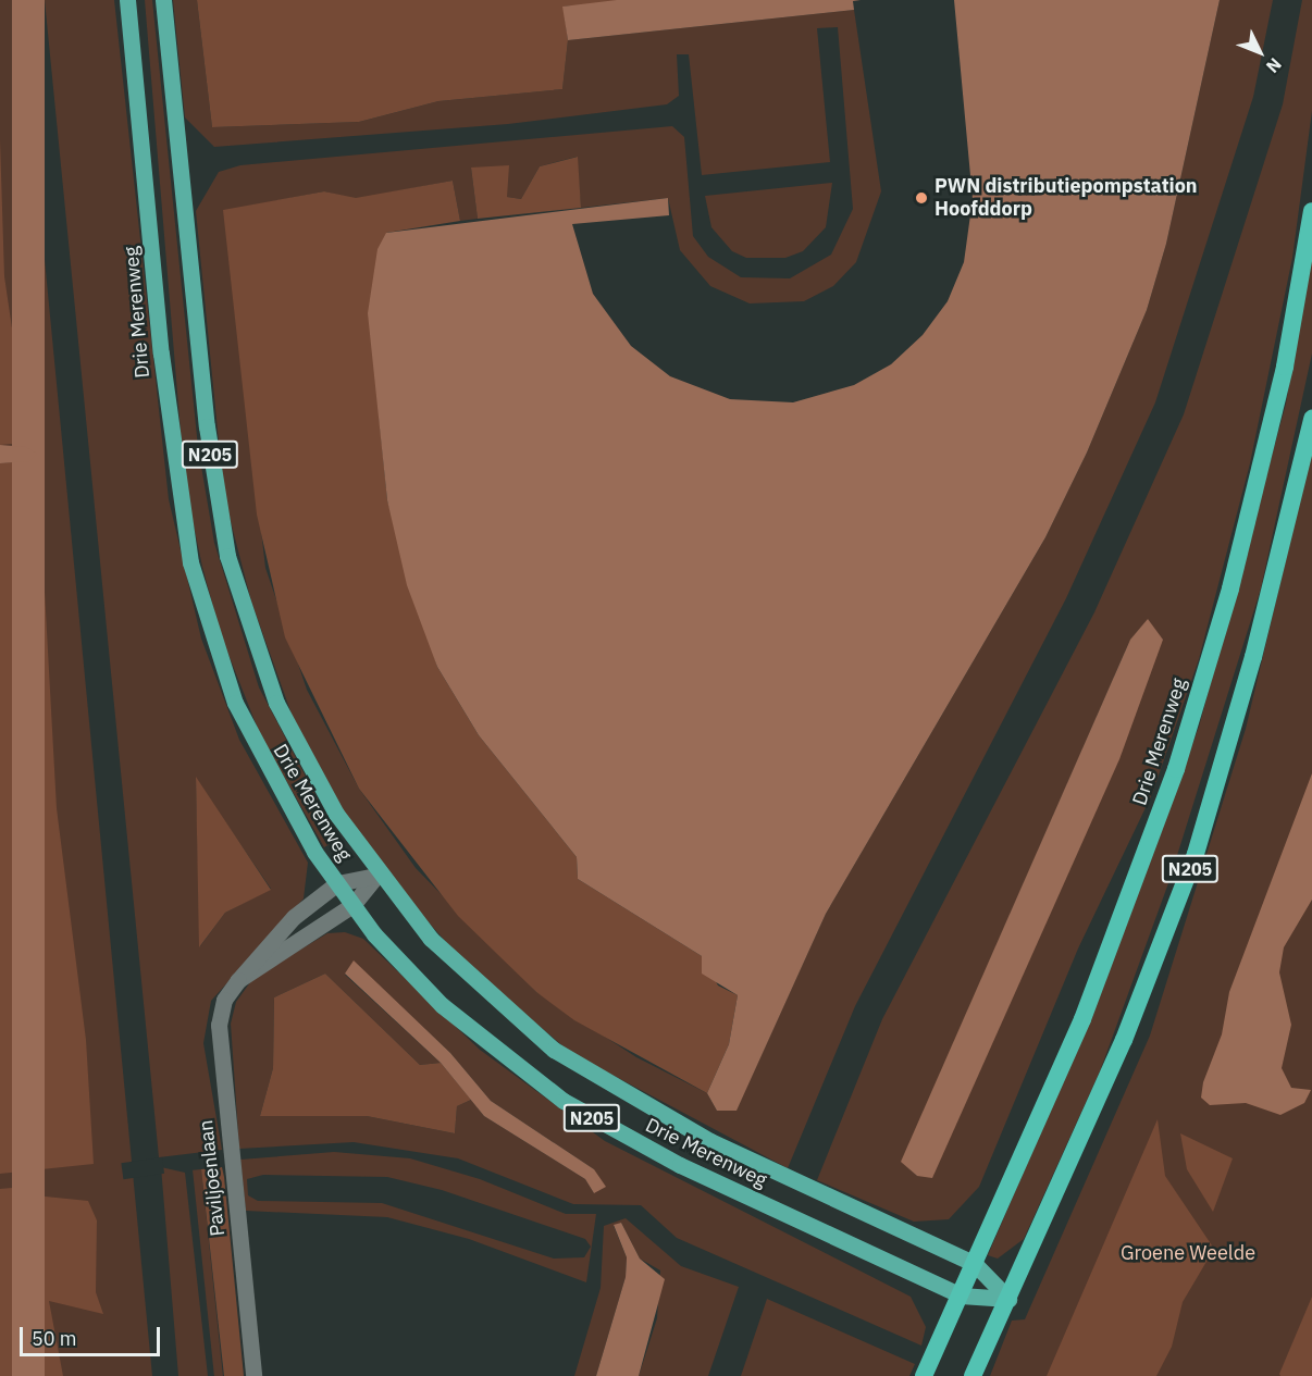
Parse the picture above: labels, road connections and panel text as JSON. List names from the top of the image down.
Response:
{
  "streets": {
    "highway": ["Drie Merenweg", "N205"],
    "street": ["Paviljoenlaan"]
  },
  "crossings": [
    ["Drie Merenweg", "N205"],
    ["Drie Merenweg", "Paviljoenlaan"]
  ],
  "parks": ["Groene Weelde"],
  "places": ["PWN distributiepompstation Hoofddorp"],
  "scale_bar": "50 m",
  "north": "bottom right"
}
